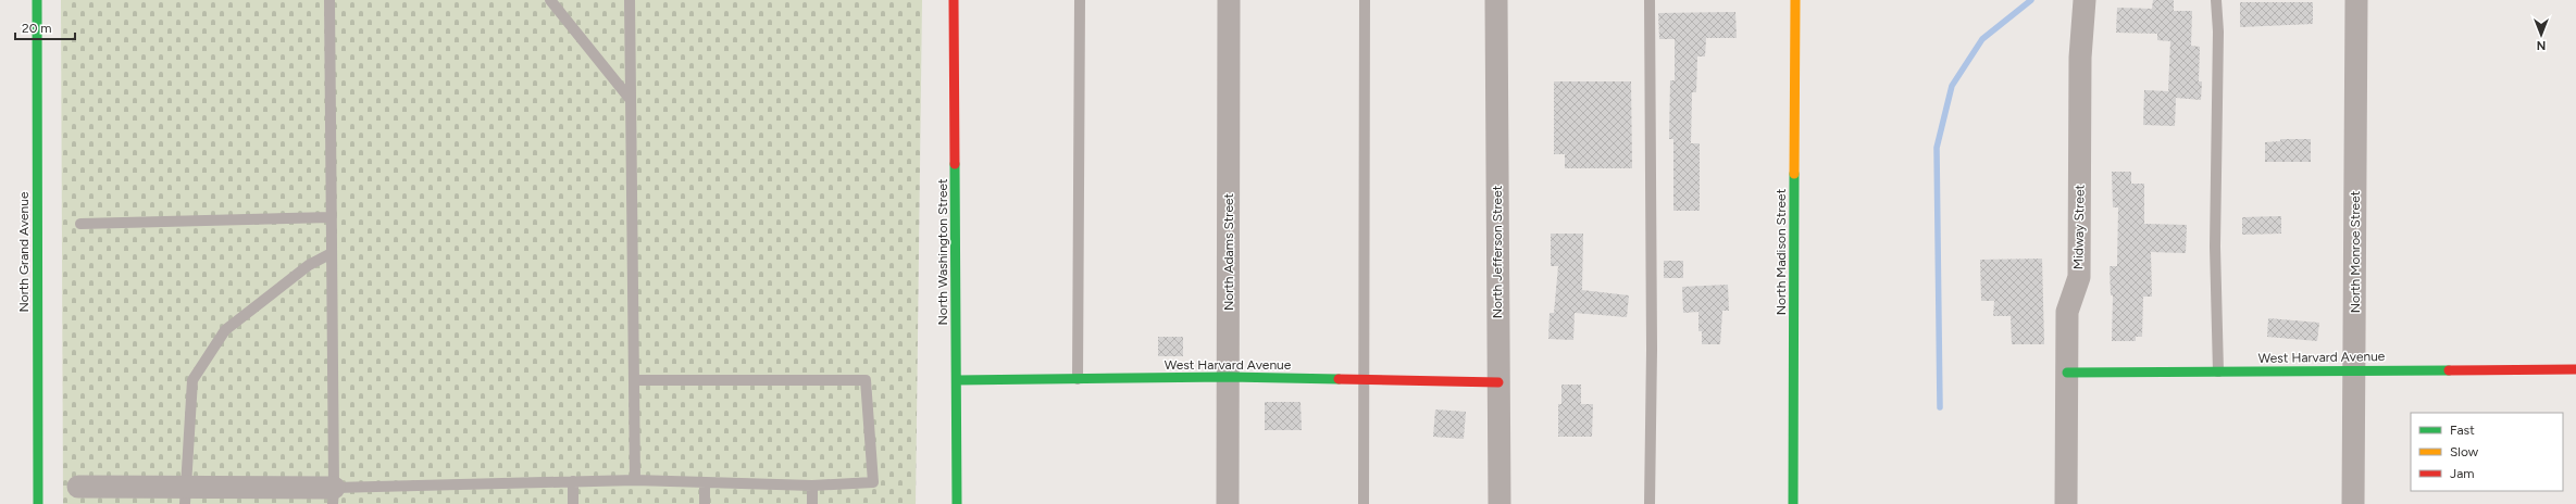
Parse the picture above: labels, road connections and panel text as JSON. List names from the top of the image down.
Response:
{
  "streets": {
    "street": [
      "Midway Street",
      "North Grand Avenue",
      "North Washington Street",
      "North Adams Street",
      "North Jefferson Street",
      "North Madison Street",
      "North Monroe Street",
      "West Harvard Avenue"
    ]
  },
  "crossings": [
    ["Midway Street", "West Harvard Avenue"],
    ["North Washington Street", "West Harvard Avenue"],
    ["North Adams Street", "West Harvard Avenue"],
    ["North Jefferson Street", "West Harvard Avenue"],
    ["North Monroe Street", "West Harvard Avenue"]
  ],
  "legend": ["Fast", "Slow", "Jam"],
  "scale_bar": "20 m",
  "north": "bottom"
}
